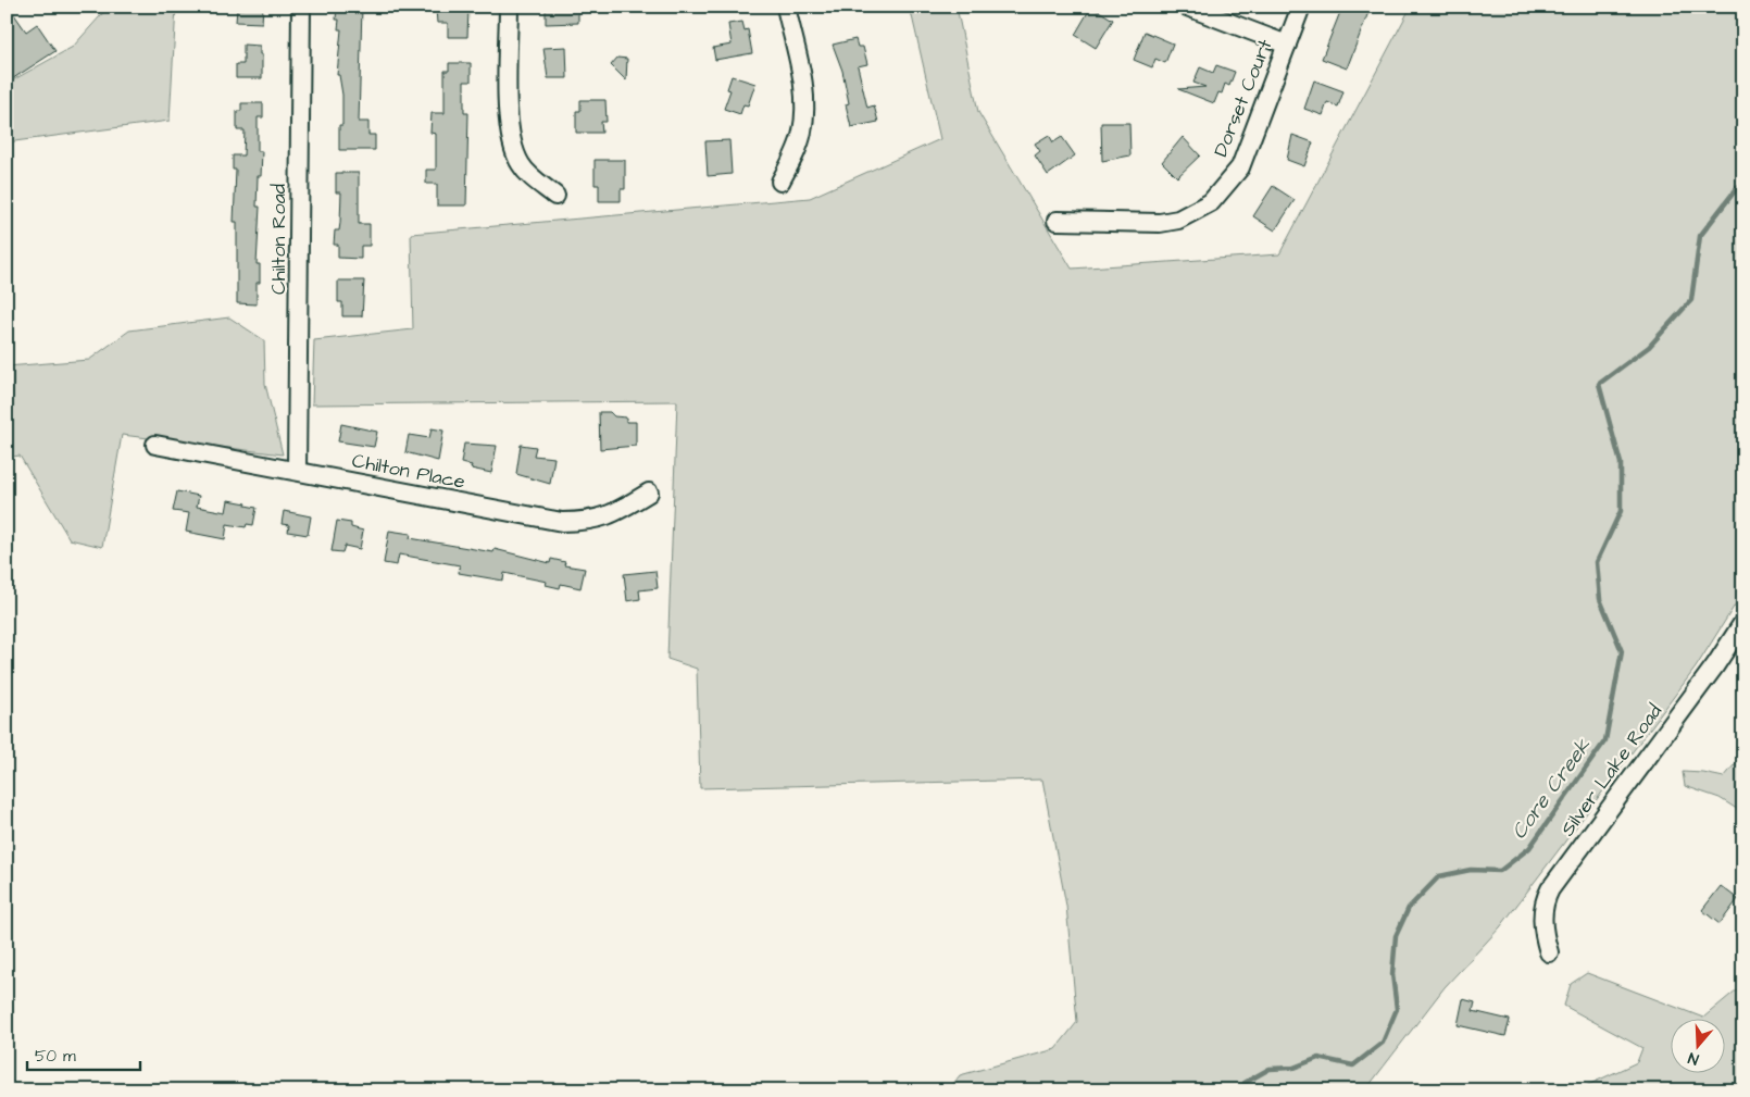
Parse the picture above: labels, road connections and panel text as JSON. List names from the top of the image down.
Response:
{
  "streets": {
    "street": [
      "Dorset Court",
      "Chilton Road",
      "Chilton Place",
      "Silver Lake Road"
    ]
  },
  "crossings": [
    ["Chilton Road", "Chilton Place"]
  ],
  "water": ["Core Creek"],
  "scale_bar": "50 m",
  "north": "bottom"
}
